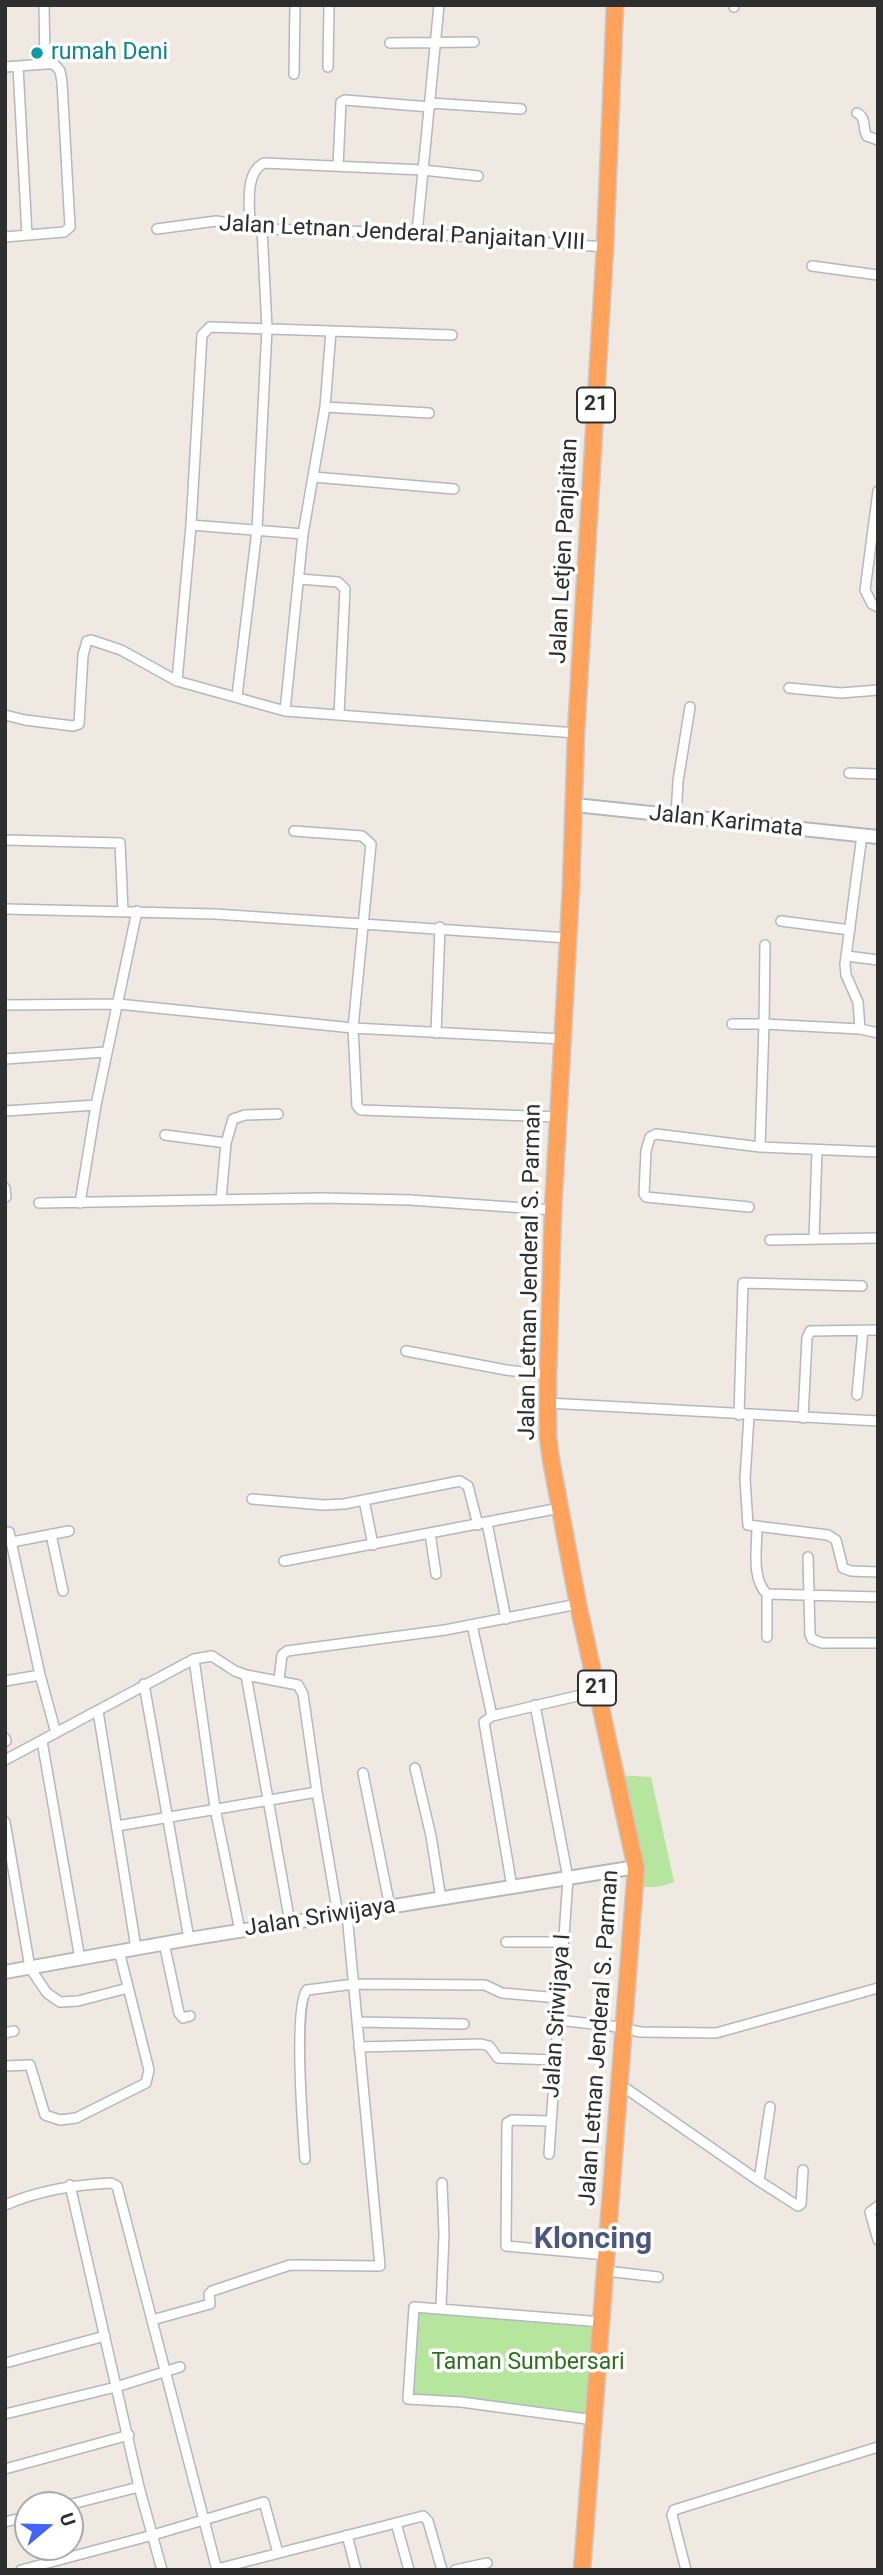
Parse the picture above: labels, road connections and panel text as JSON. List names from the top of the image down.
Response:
{
  "streets": {
    "highway": ["21", "Jalan Letjen Panjaitan", "Jalan Letnan Jenderal S. Parman"],
    "street": [
      "Jalan Letnan Jenderal Panjaitan VIII",
      "Jalan Karimata",
      "Jalan Sriwijaya",
      "Jalan Sriwijaya I"
    ]
  },
  "crossings": [
    ["Jalan Letnan Jenderal Panjaitan VIII", "Jalan Letjen Panjaitan"],
    ["Jalan Letjen Panjaitan", "Jalan Karimata"],
    ["Jalan Letjen Panjaitan", "Jalan Letnan Jenderal S. Parman"],
    ["Jalan Karimata", "Jalan Letnan Jenderal S. Parman"],
    ["Jalan Letnan Jenderal S. Parman", "Jalan Sriwijaya"],
    ["Jalan Sriwijaya", "Jalan Sriwijaya I"]
  ],
  "districts": ["Kloncing"],
  "parks": ["Taman Sumbersari"],
  "places": ["rumah Deni"],
  "north": "right"
}
